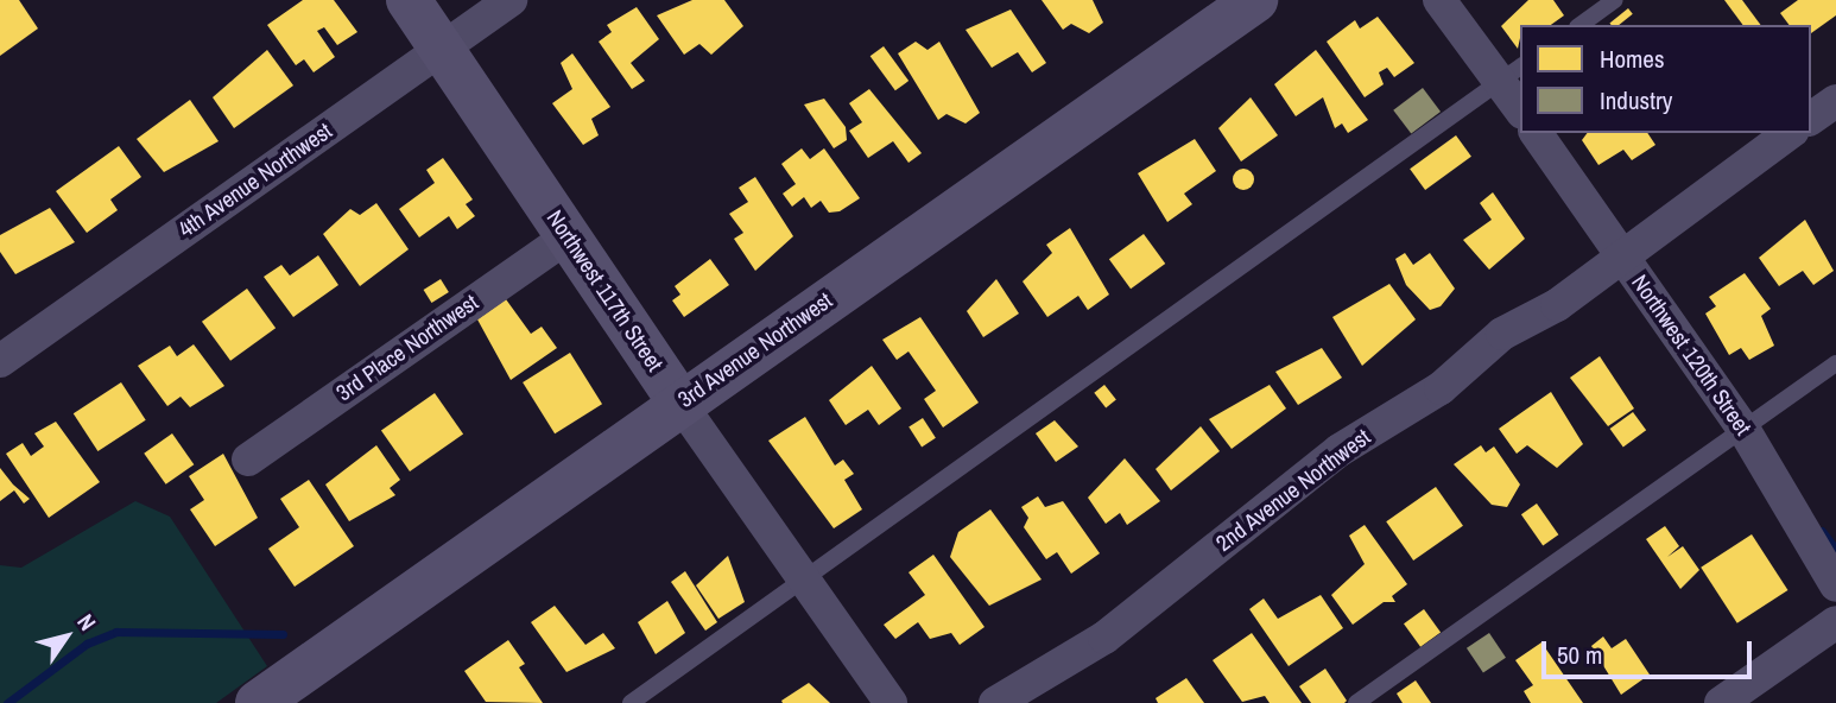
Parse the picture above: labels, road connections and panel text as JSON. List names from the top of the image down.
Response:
{
  "streets": {
    "street": [
      "4th Avenue Northwest",
      "Northwest 117th Street",
      "3rd Place Northwest",
      "3rd Avenue Northwest",
      "Northwest 120th Street",
      "2nd Avenue Northwest"
    ]
  },
  "crossings": [
    ["4th Avenue Northwest", "Northwest 117th Street"],
    ["Northwest 117th Street", "3rd Place Northwest"],
    ["Northwest 117th Street", "3rd Avenue Northwest"],
    ["Northwest 120th Street", "2nd Avenue Northwest"]
  ],
  "legend": ["Homes", "Industry"],
  "scale_bar": "50 m",
  "north": "top right"
}
